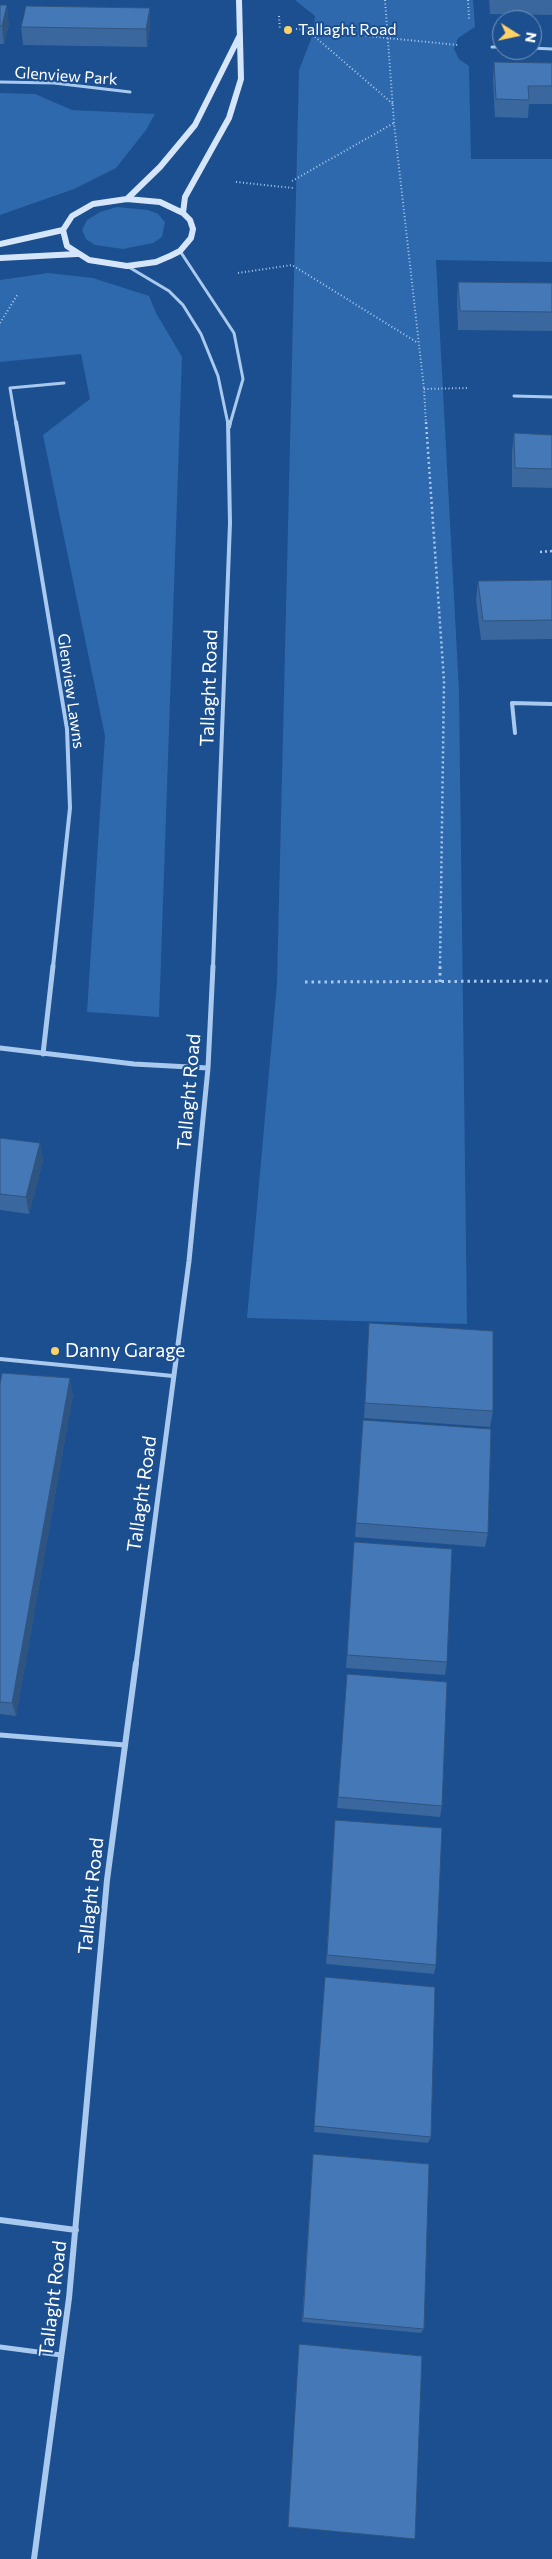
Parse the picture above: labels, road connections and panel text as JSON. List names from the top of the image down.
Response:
{
  "streets": {
    "street": ["Glenview Park", "Tallaght Road", "Glenview Lawns"]
  },
  "places": ["Tallaght Road", "Danny Garage"],
  "north": "right"
}
